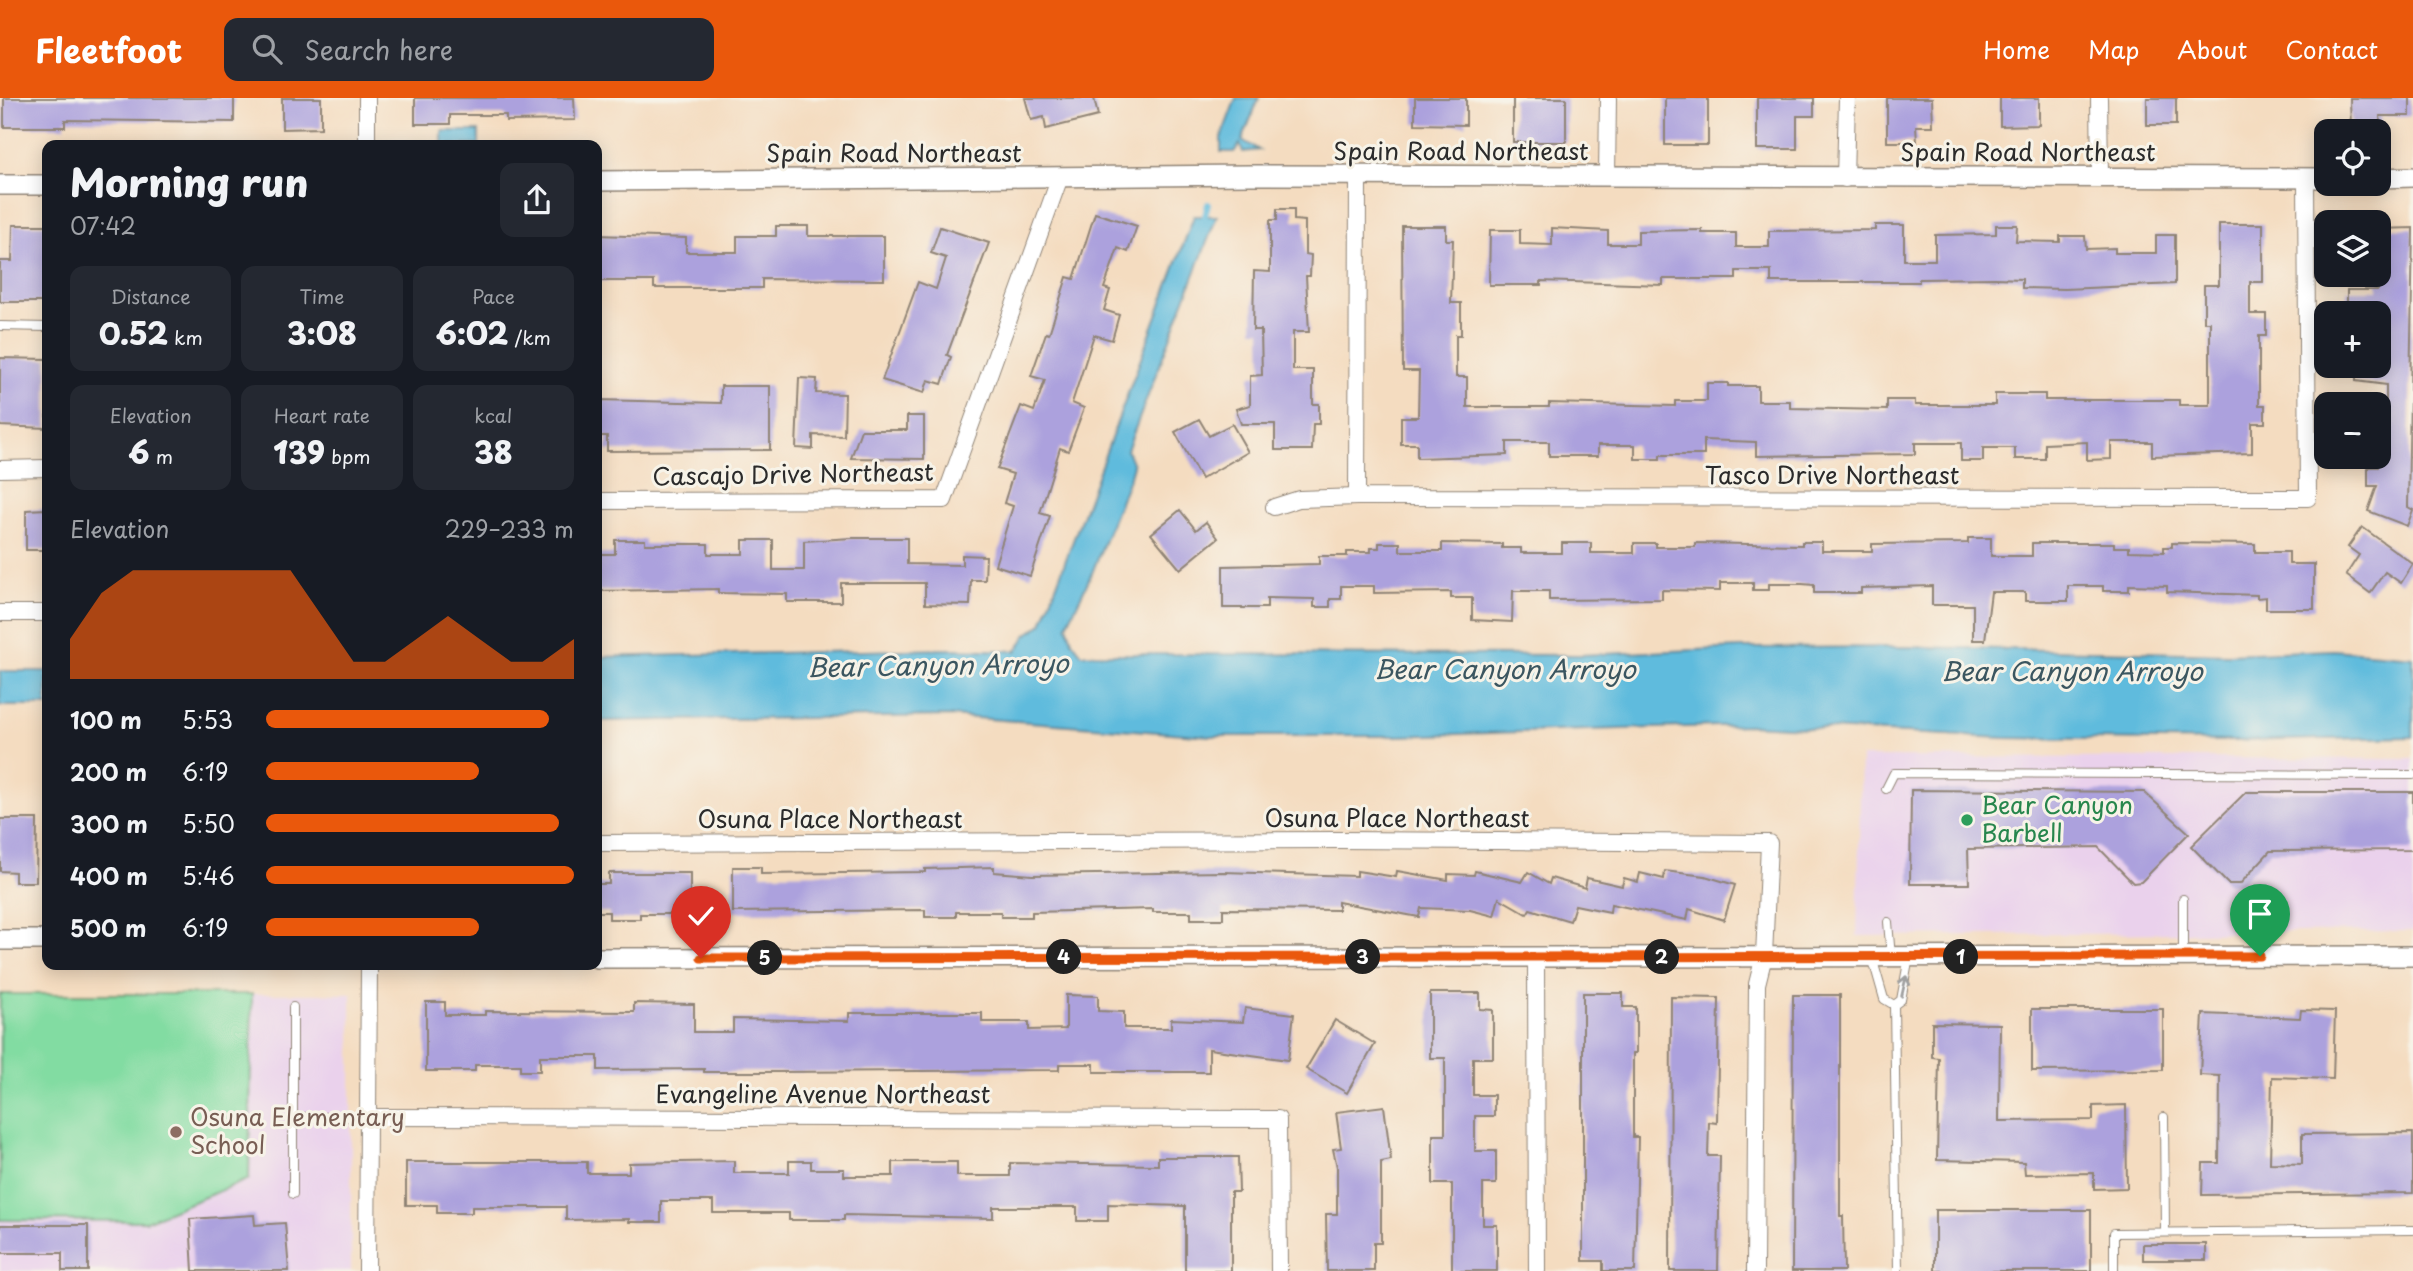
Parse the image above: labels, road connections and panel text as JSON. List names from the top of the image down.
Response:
{
  "streets": {
    "street": [
      "Spain Road Northeast",
      "Cascajo Drive Northeast",
      "Tasco Drive Northeast",
      "Osuna Place Northeast",
      "Evangeline Avenue Northeast"
    ]
  },
  "crossings": [
    ["Spain Road Northeast", "Cascajo Drive Northeast"],
    ["Spain Road Northeast", "Tasco Drive Northeast"]
  ],
  "water": ["Bear Canyon Arroyo"],
  "places": ["Bear Canyon Barbell", "Osuna Elementary School"],
  "page": {
    "header": "Fleetfoot",
    "search": "Search here",
    "nav": [
      "Home",
      "Map",
      "About",
      "Contact"
    ],
    "map_buttons": ["+", "−"],
    "heading": ["Morning run", "07:42"],
    "stats": [
      ["Distance", "0.52 km"],
      ["Time", "3:08"],
      ["Pace", "6:02 /km"],
      ["Elevation", "6 m"],
      ["Heart rate", "139 bpm"],
      ["kcal", "38"]
    ],
    "chart": ["Elevation", "229–233 m"],
    "list": [
      {
        "name": "100 m",
        "note": "5:53"
      },
      {
        "name": "200 m",
        "note": "6:19"
      },
      {
        "name": "300 m",
        "note": "5:50"
      },
      {
        "name": "400 m",
        "note": "5:46"
      },
      {
        "name": "500 m",
        "note": "6:19"
      }
    ],
    "pins": [
      "1",
      "2",
      "3",
      "4",
      "5"
    ]
  }
}
